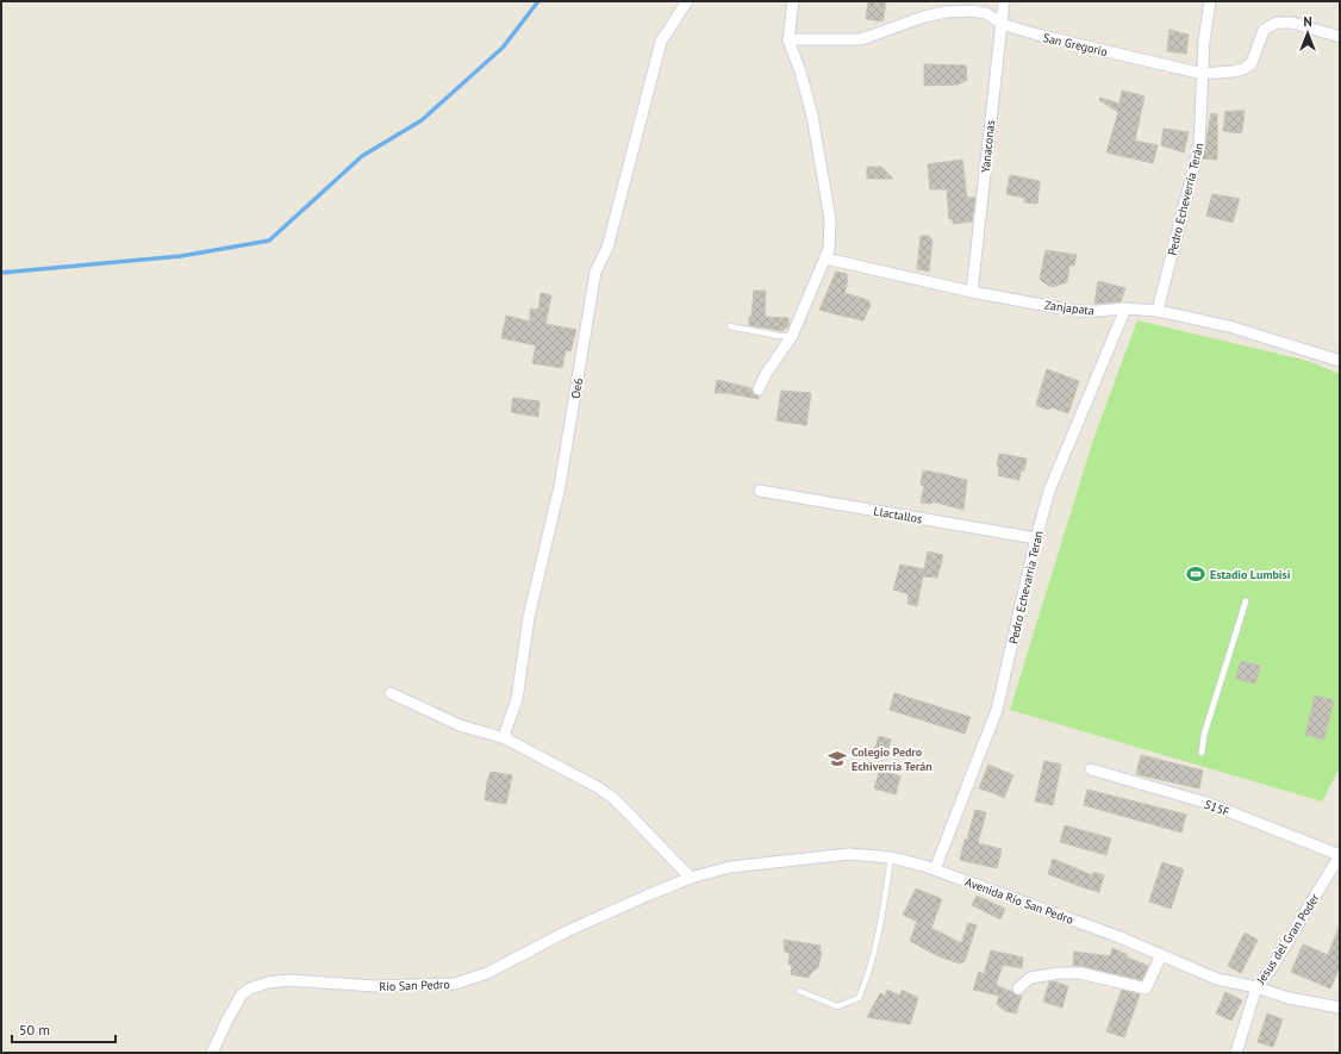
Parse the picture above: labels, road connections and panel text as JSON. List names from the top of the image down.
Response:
{
  "streets": {
    "street": [
      "San Gregorio",
      "Yanaconas",
      "Pedro Echeverría Terán",
      "Zanjapata",
      "Oe6",
      "Llactallos",
      "Pedro Echevarria Teran",
      "S15F",
      "Avenida Río San Pedro",
      "Jesus del Gran Poder",
      "Río San Pedro"
    ]
  },
  "crossings": [
    ["San Gregorio", "Yanaconas"],
    ["San Gregorio", "Pedro Echeverría Terán"],
    ["Yanaconas", "Zanjapata"],
    ["Pedro Echeverría Terán", "Zanjapata"],
    ["Zanjapata", "Pedro Echevarria Teran"],
    ["Llactallos", "Pedro Echevarria Teran"],
    ["Pedro Echevarria Teran", "Avenida Río San Pedro"],
    ["S15F", "Jesus del Gran Poder"],
    ["Avenida Río San Pedro", "Jesus del Gran Poder"],
    ["Avenida Río San Pedro", "Río San Pedro"]
  ],
  "places": {
    "sports": ["Estadio Lumbisi"],
    "school or university": ["Colegio Pedro Echiverria Terán"]
  },
  "scale_bar": "50 m",
  "north": "top"
}
